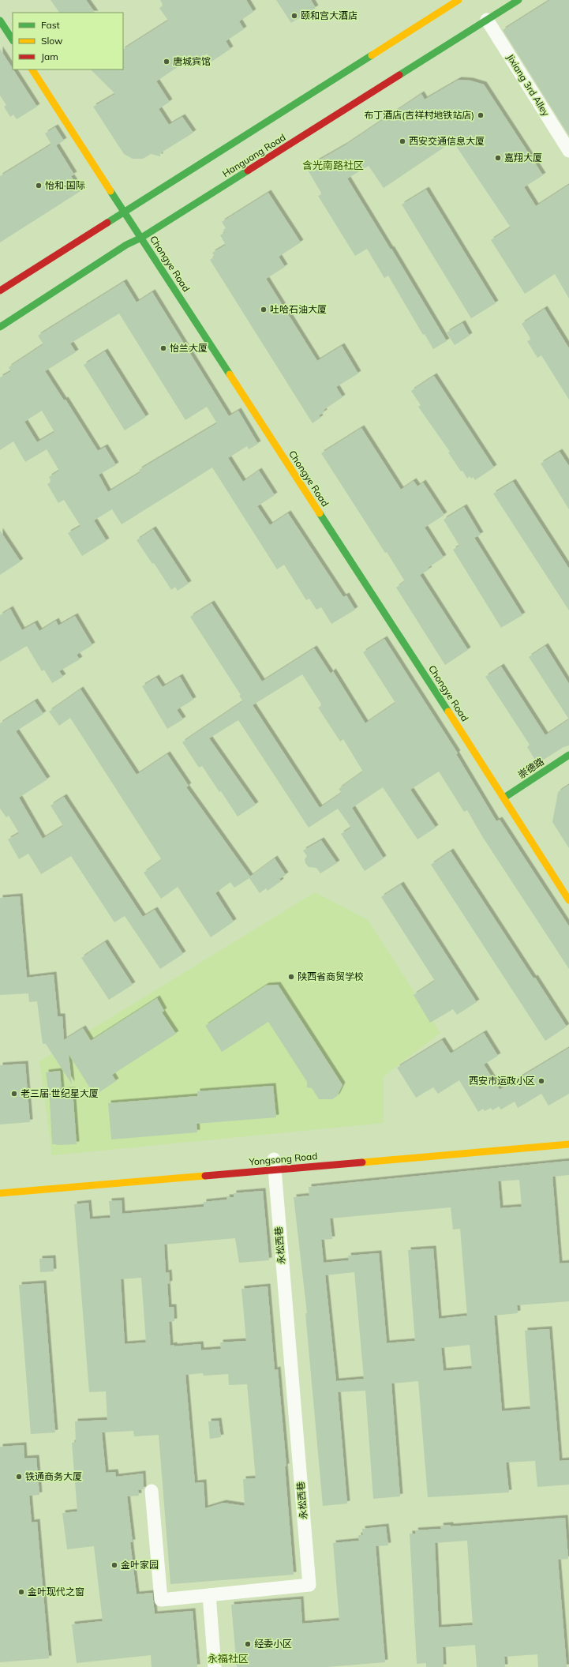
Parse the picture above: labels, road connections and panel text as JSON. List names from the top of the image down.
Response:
{
  "streets": {
    "street": [
      "Jixiang 3rd Alley",
      "Hanguang Road",
      "Chongye Road",
      "崇德路",
      "Yongsong Road",
      "永松西巷"
    ]
  },
  "crossings": [
    ["Jixiang 3rd Alley", "Hanguang Road"],
    ["Hanguang Road", "Chongye Road"],
    ["Chongye Road", "崇德路"],
    ["Yongsong Road", "永松西巷"]
  ],
  "districts": ["含光南路社区", "永福社区"],
  "places": [
    "颐和宫大酒店",
    "唐城宾馆",
    "布丁酒店(吉祥村地铁站店)",
    "西安交通信息大厦",
    "嘉翔大厦",
    "怡和·国际",
    "吐哈石油大厦",
    "怡兰大厦",
    "陕西省商贸学校",
    "西安市运政小区",
    "老三届·世纪星大厦",
    "铁通商务大厦",
    "金叶家园",
    "金叶现代之窗",
    "经委小区"
  ],
  "legend": ["Fast", "Slow", "Jam"]
}
